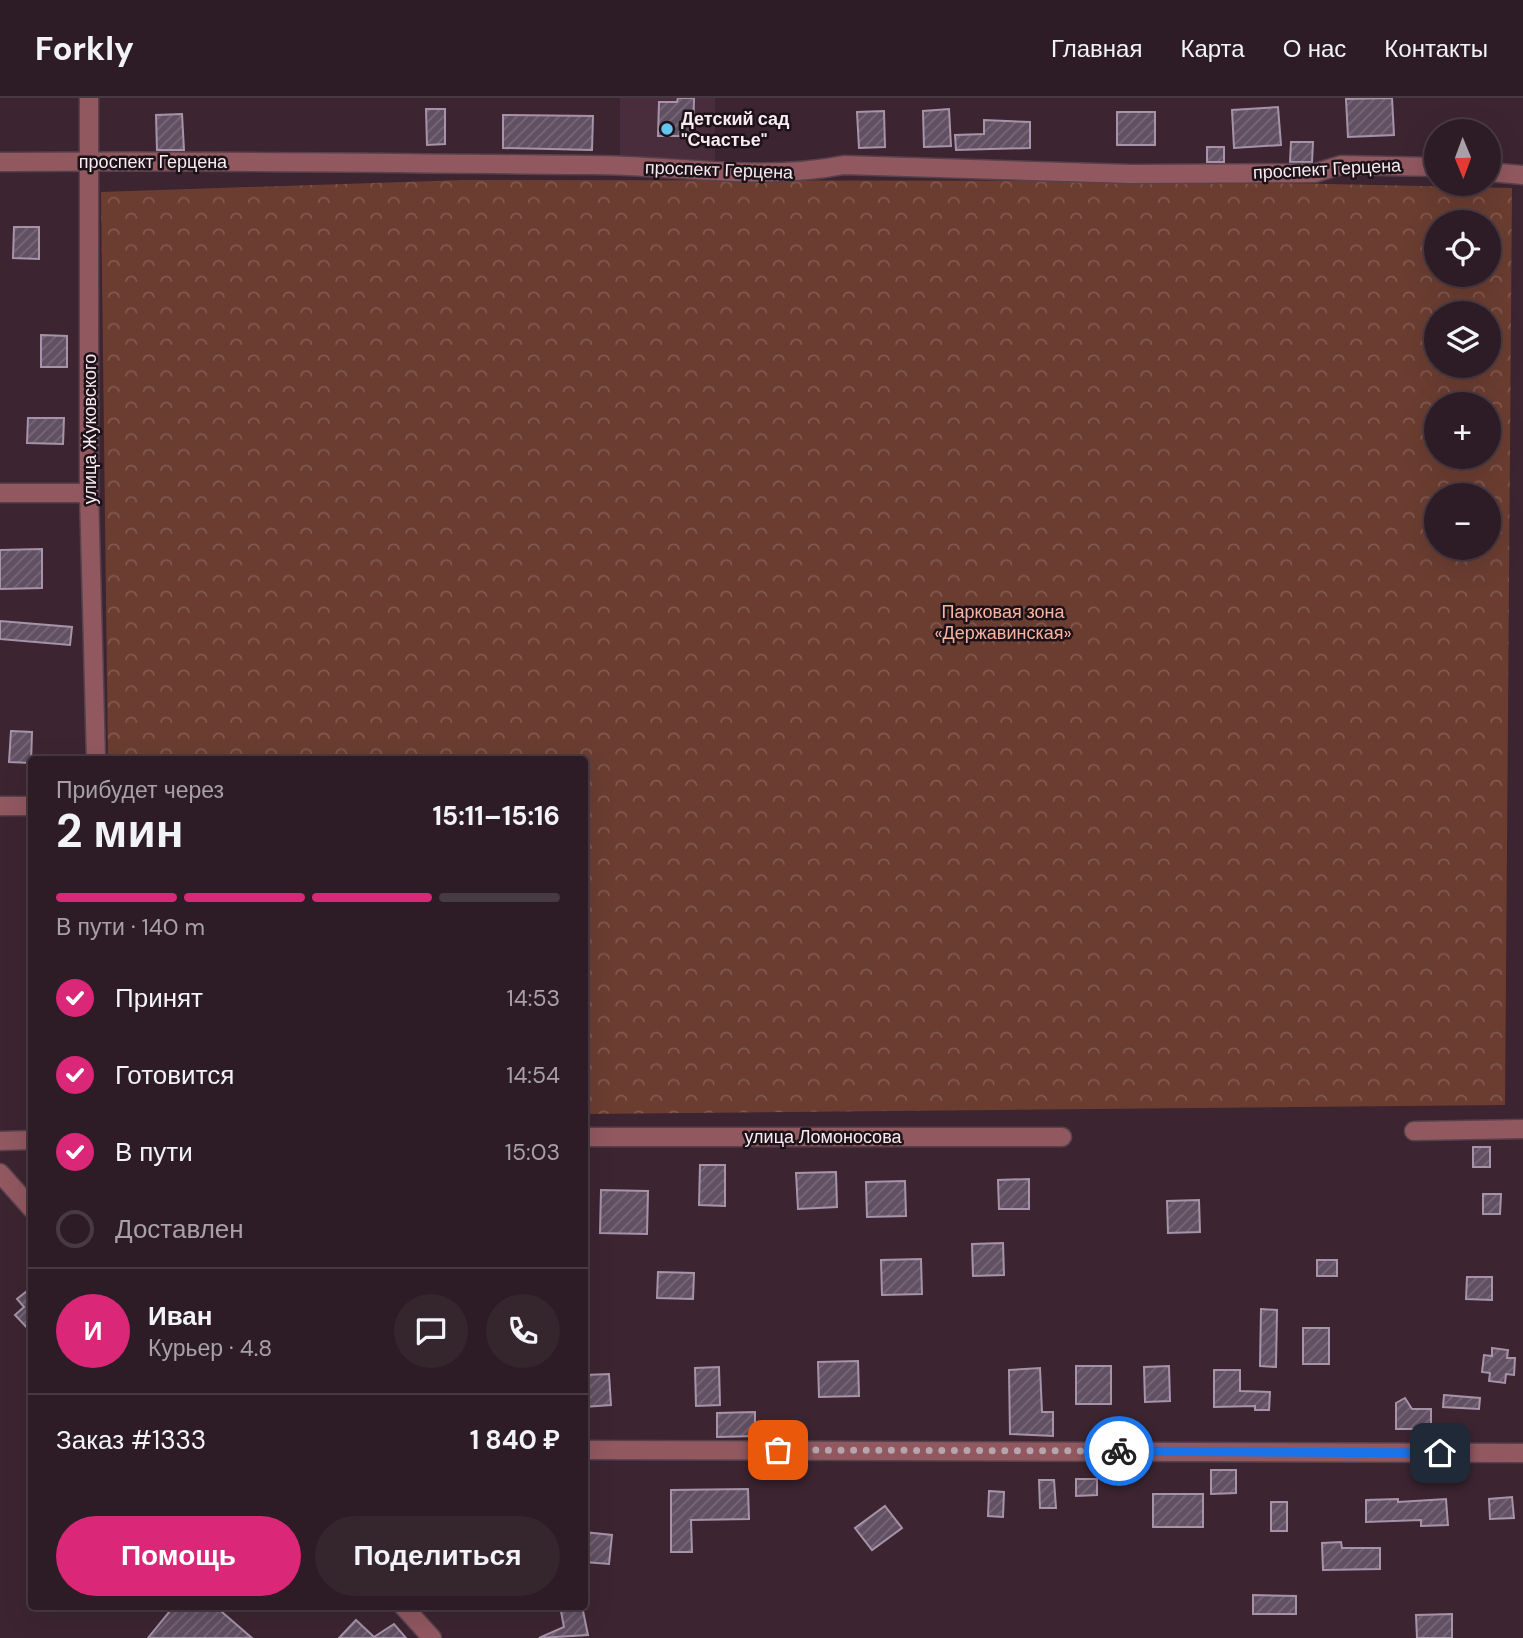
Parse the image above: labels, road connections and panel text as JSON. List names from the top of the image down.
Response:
{
  "streets": {
    "street": ["проспект Герцена", "улица Жуковского", "улица Ломоносова"]
  },
  "crossings": [
    ["проспект Герцена", "улица Жуковского"]
  ],
  "parks": ["Парковая зона «Державинская»"],
  "places": ["Детский сад \"Счастье\""],
  "north": "bottom",
  "page": {
    "header": "Forkly",
    "nav": [
      "Главная",
      "Карта",
      "О нас",
      "Контакты"
    ],
    "map_buttons": ["+", "−"],
    "heading": ["2 мин", "Прибудет через", "15:11–15:16"],
    "panel": [
      "Иван",
      "Курьер · 4.8",
      "Заказ #1333",
      "1 840 ₽"
    ],
    "bar": "В пути · 140 m",
    "list": [
      ["Принят", "14:53"],
      ["Готовится", "14:54"],
      ["В пути", "15:03"],
      "Доставлен"
    ],
    "round": "И",
    "buttons": ["Помощь", "Поделиться"]
  }
}
